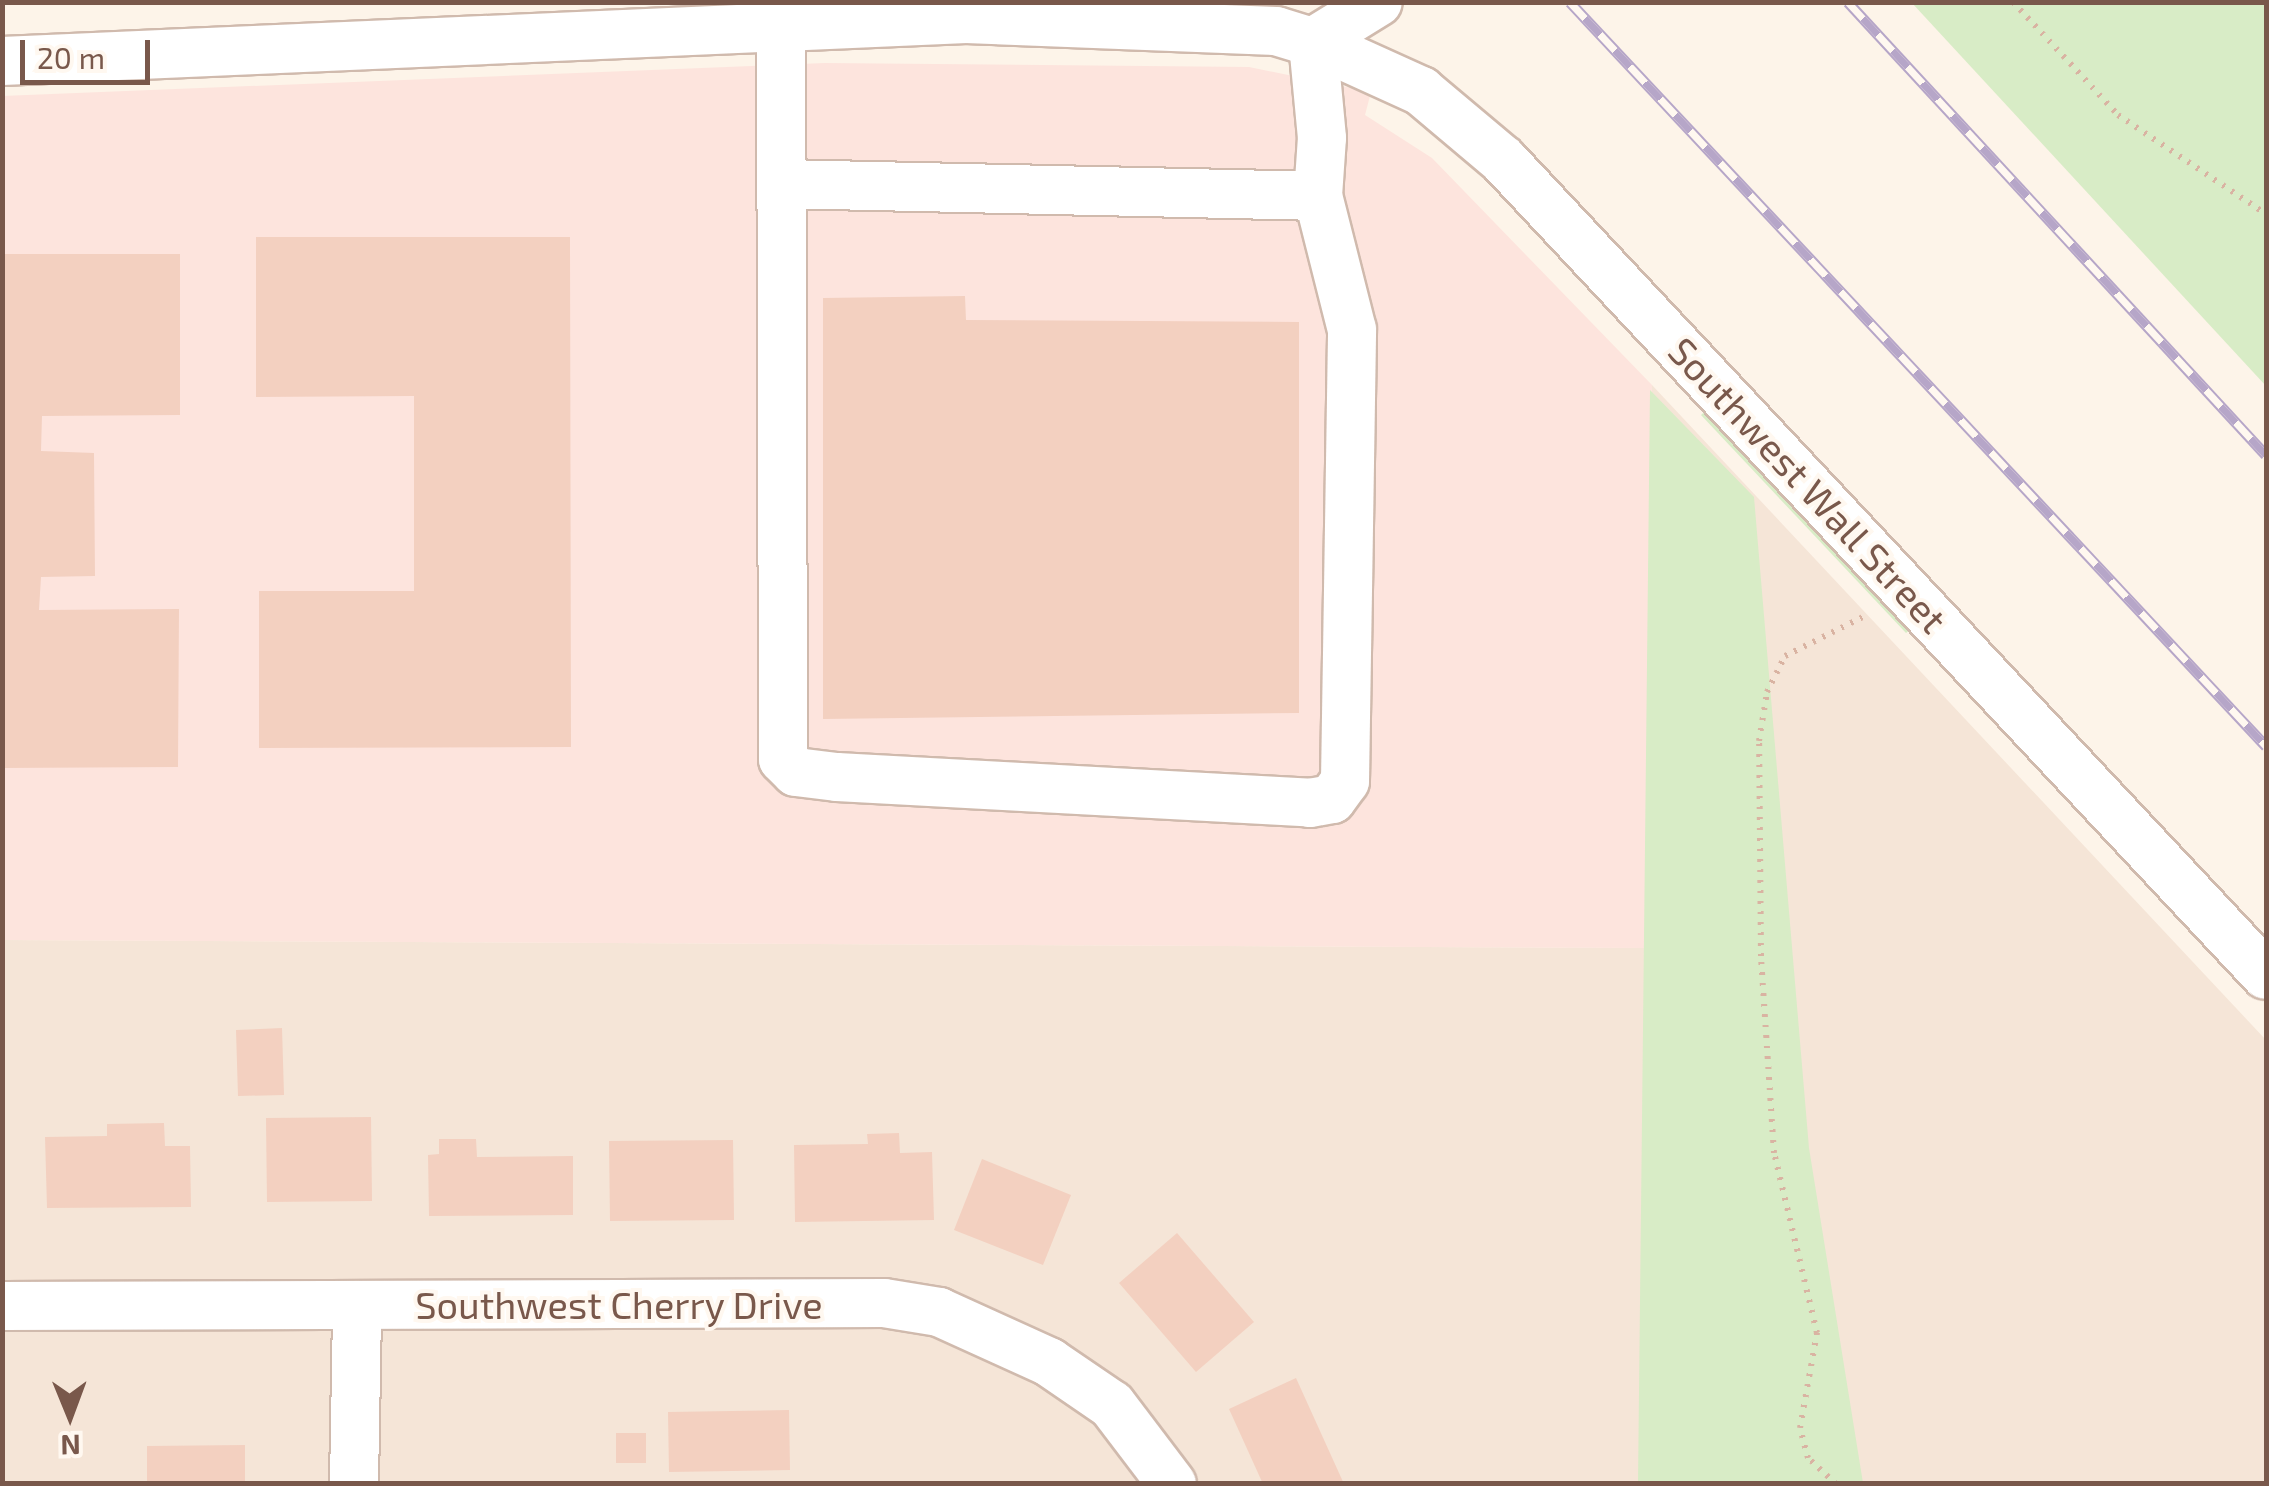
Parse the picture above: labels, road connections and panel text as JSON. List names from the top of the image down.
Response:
{
  "streets": {
    "street": ["Southwest Wall Street", "Southwest Cherry Drive"]
  },
  "scale_bar": "20 m",
  "north": "bottom"
}
